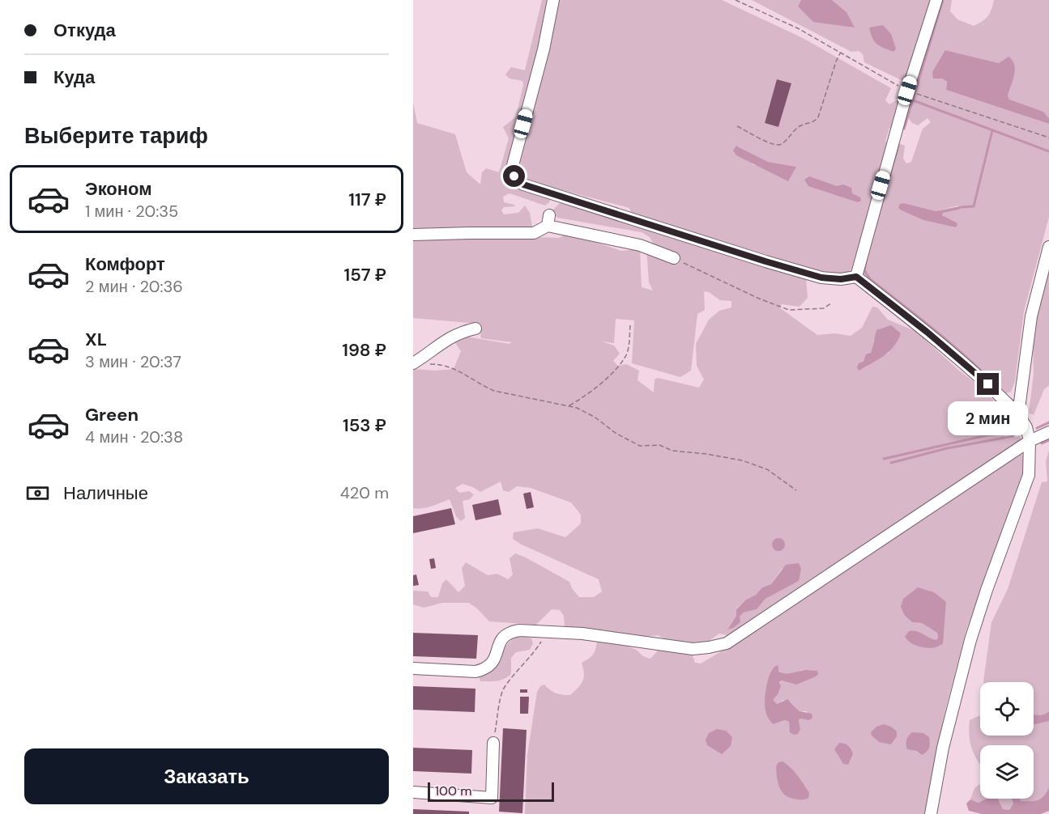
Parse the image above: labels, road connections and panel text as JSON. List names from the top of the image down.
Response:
{
  "scale_bar": "100 m",
  "page": {
    "banner": ["Откуда", "Куда"],
    "heading": "Выберите тариф",
    "list": [
      {
        "name": "Эконом",
        "note": "1 мин · 20:35",
        "value": "117 ₽"
      },
      {
        "name": "Комфорт",
        "note": "2 мин · 20:36",
        "value": "157 ₽"
      },
      {
        "name": "XL",
        "note": "3 мин · 20:37",
        "value": "198 ₽"
      },
      {
        "name": "Green",
        "note": "4 мин · 20:38",
        "value": "153 ₽"
      }
    ],
    "bubble": "2 мин",
    "pay": ["Наличные", "420 m"],
    "buttons": "Заказать",
    "scale": "100 m"
  }
}
